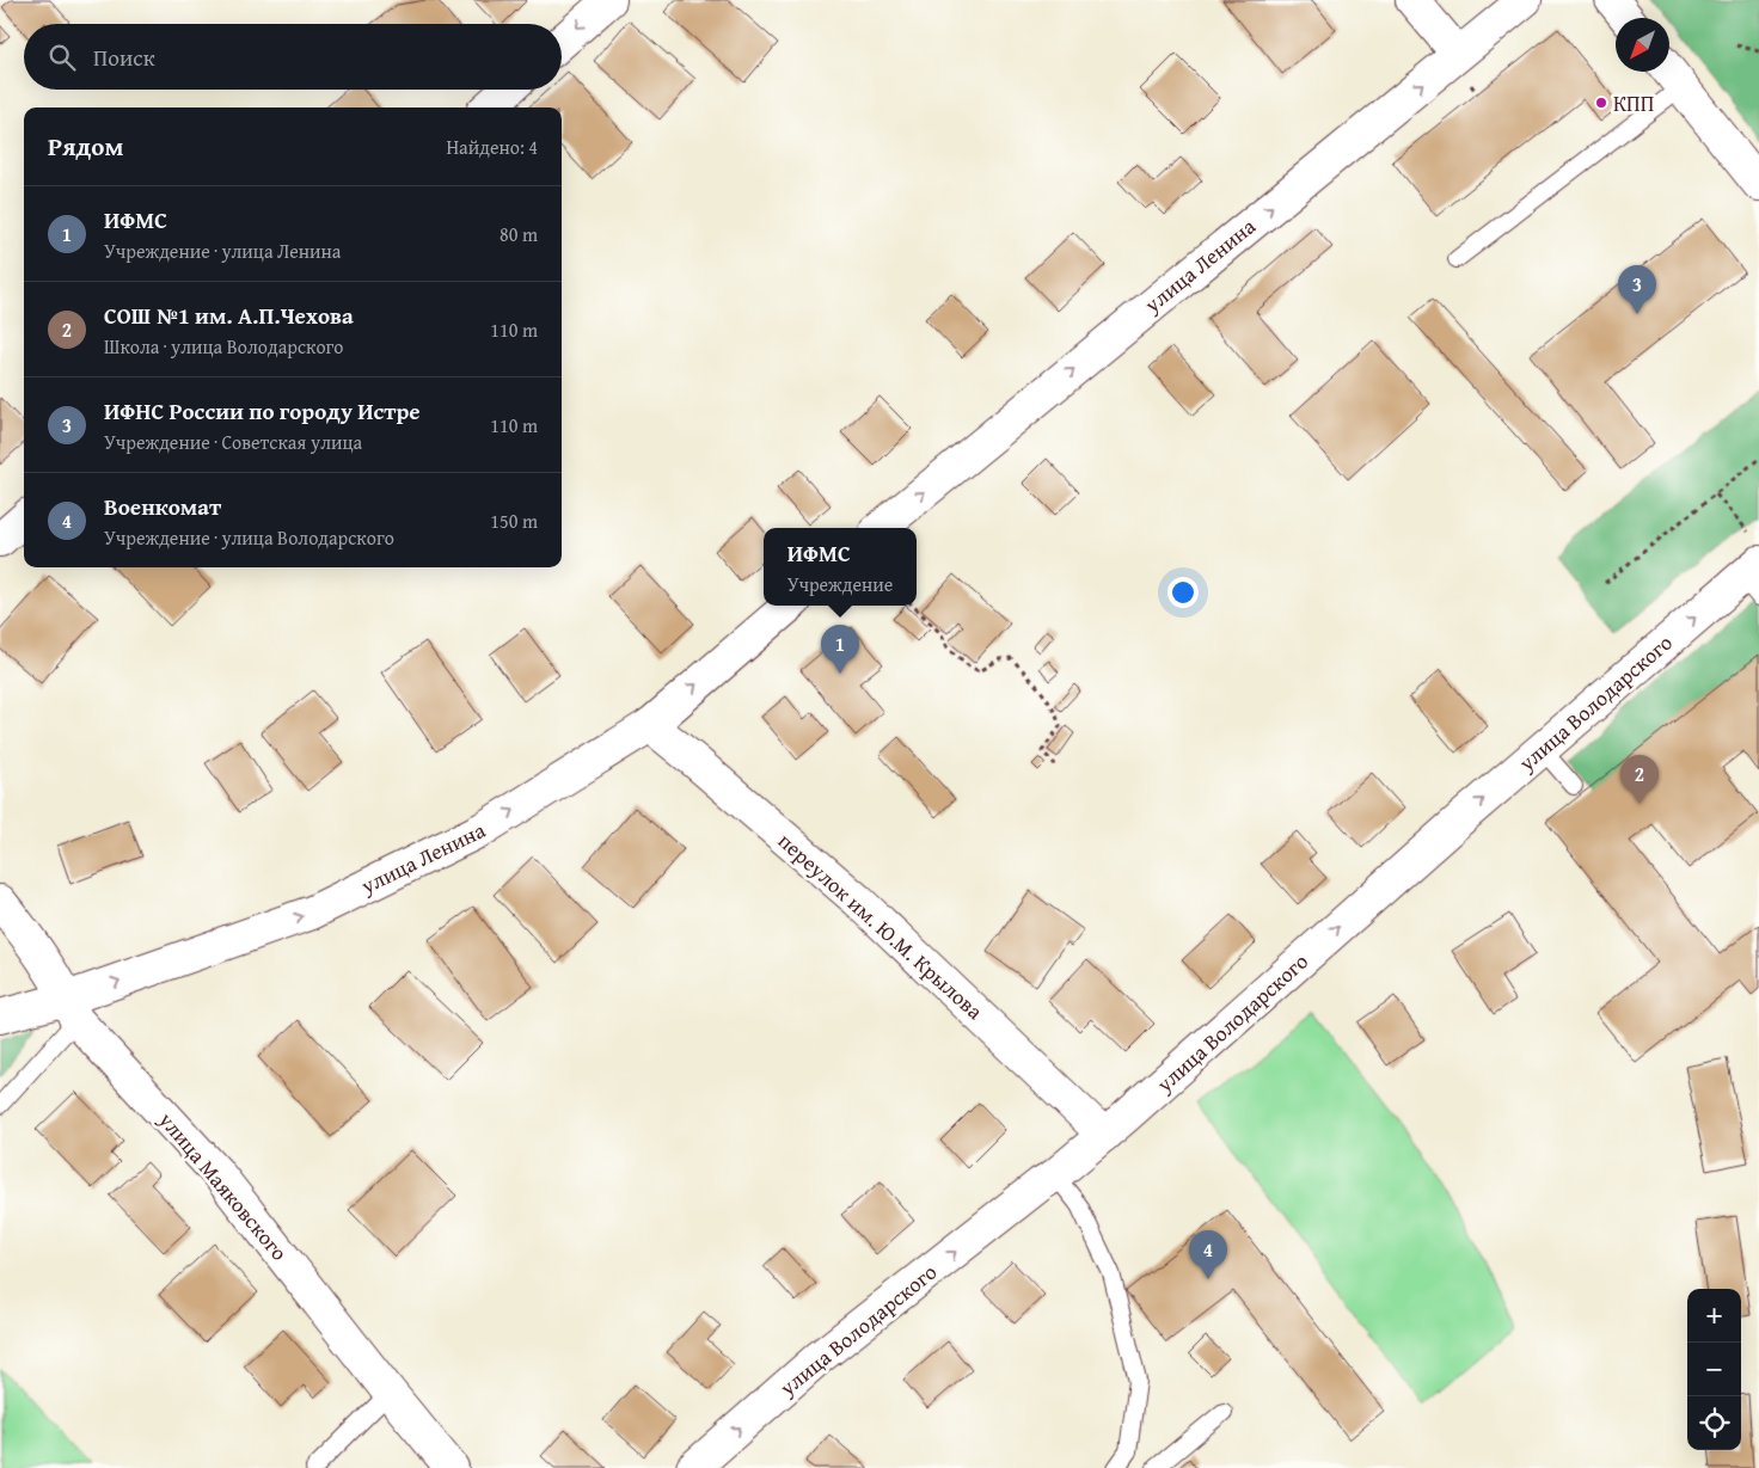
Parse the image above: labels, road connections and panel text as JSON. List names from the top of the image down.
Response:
{
  "streets": {
    "street": [
      "улица Ленина",
      "улица Володарского",
      "переулок им. Ю.М. Крылова",
      "улица Маяковского"
    ]
  },
  "crossings": [
    ["улица Ленина", "переулок им. Ю.М. Крылова"],
    ["улица Ленина", "улица Маяковского"],
    ["улица Володарского", "переулок им. Ю.М. Крылова"]
  ],
  "one_way": ["улица Ленина", "улица Володарского"],
  "places": ["КПП"],
  "north": "bottom left",
  "page": {
    "search": "Поиск",
    "heading": ["Рядом", "Найдено: 4"],
    "list": [
      {
        "mark": "1",
        "name": "ИФМС",
        "note": "Учреждение · улица Ленина",
        "value": "80 m"
      },
      {
        "mark": "2",
        "name": "СОШ №1 им. А.П.Чехова",
        "note": "Школа · улица Володарского",
        "value": "110 m"
      },
      {
        "mark": "3",
        "name": "ИФНС России по городу Истре",
        "note": "Учреждение · Советская улица",
        "value": "110 m"
      },
      {
        "mark": "4",
        "name": "Военкомат",
        "note": "Учреждение · улица Володарского",
        "value": "150 m"
      }
    ],
    "pins": [
      "3",
      "1",
      "2",
      "4"
    ],
    "popup": ["ИФМС", "Учреждение"],
    "map_buttons": ["+", "−"]
  }
}
